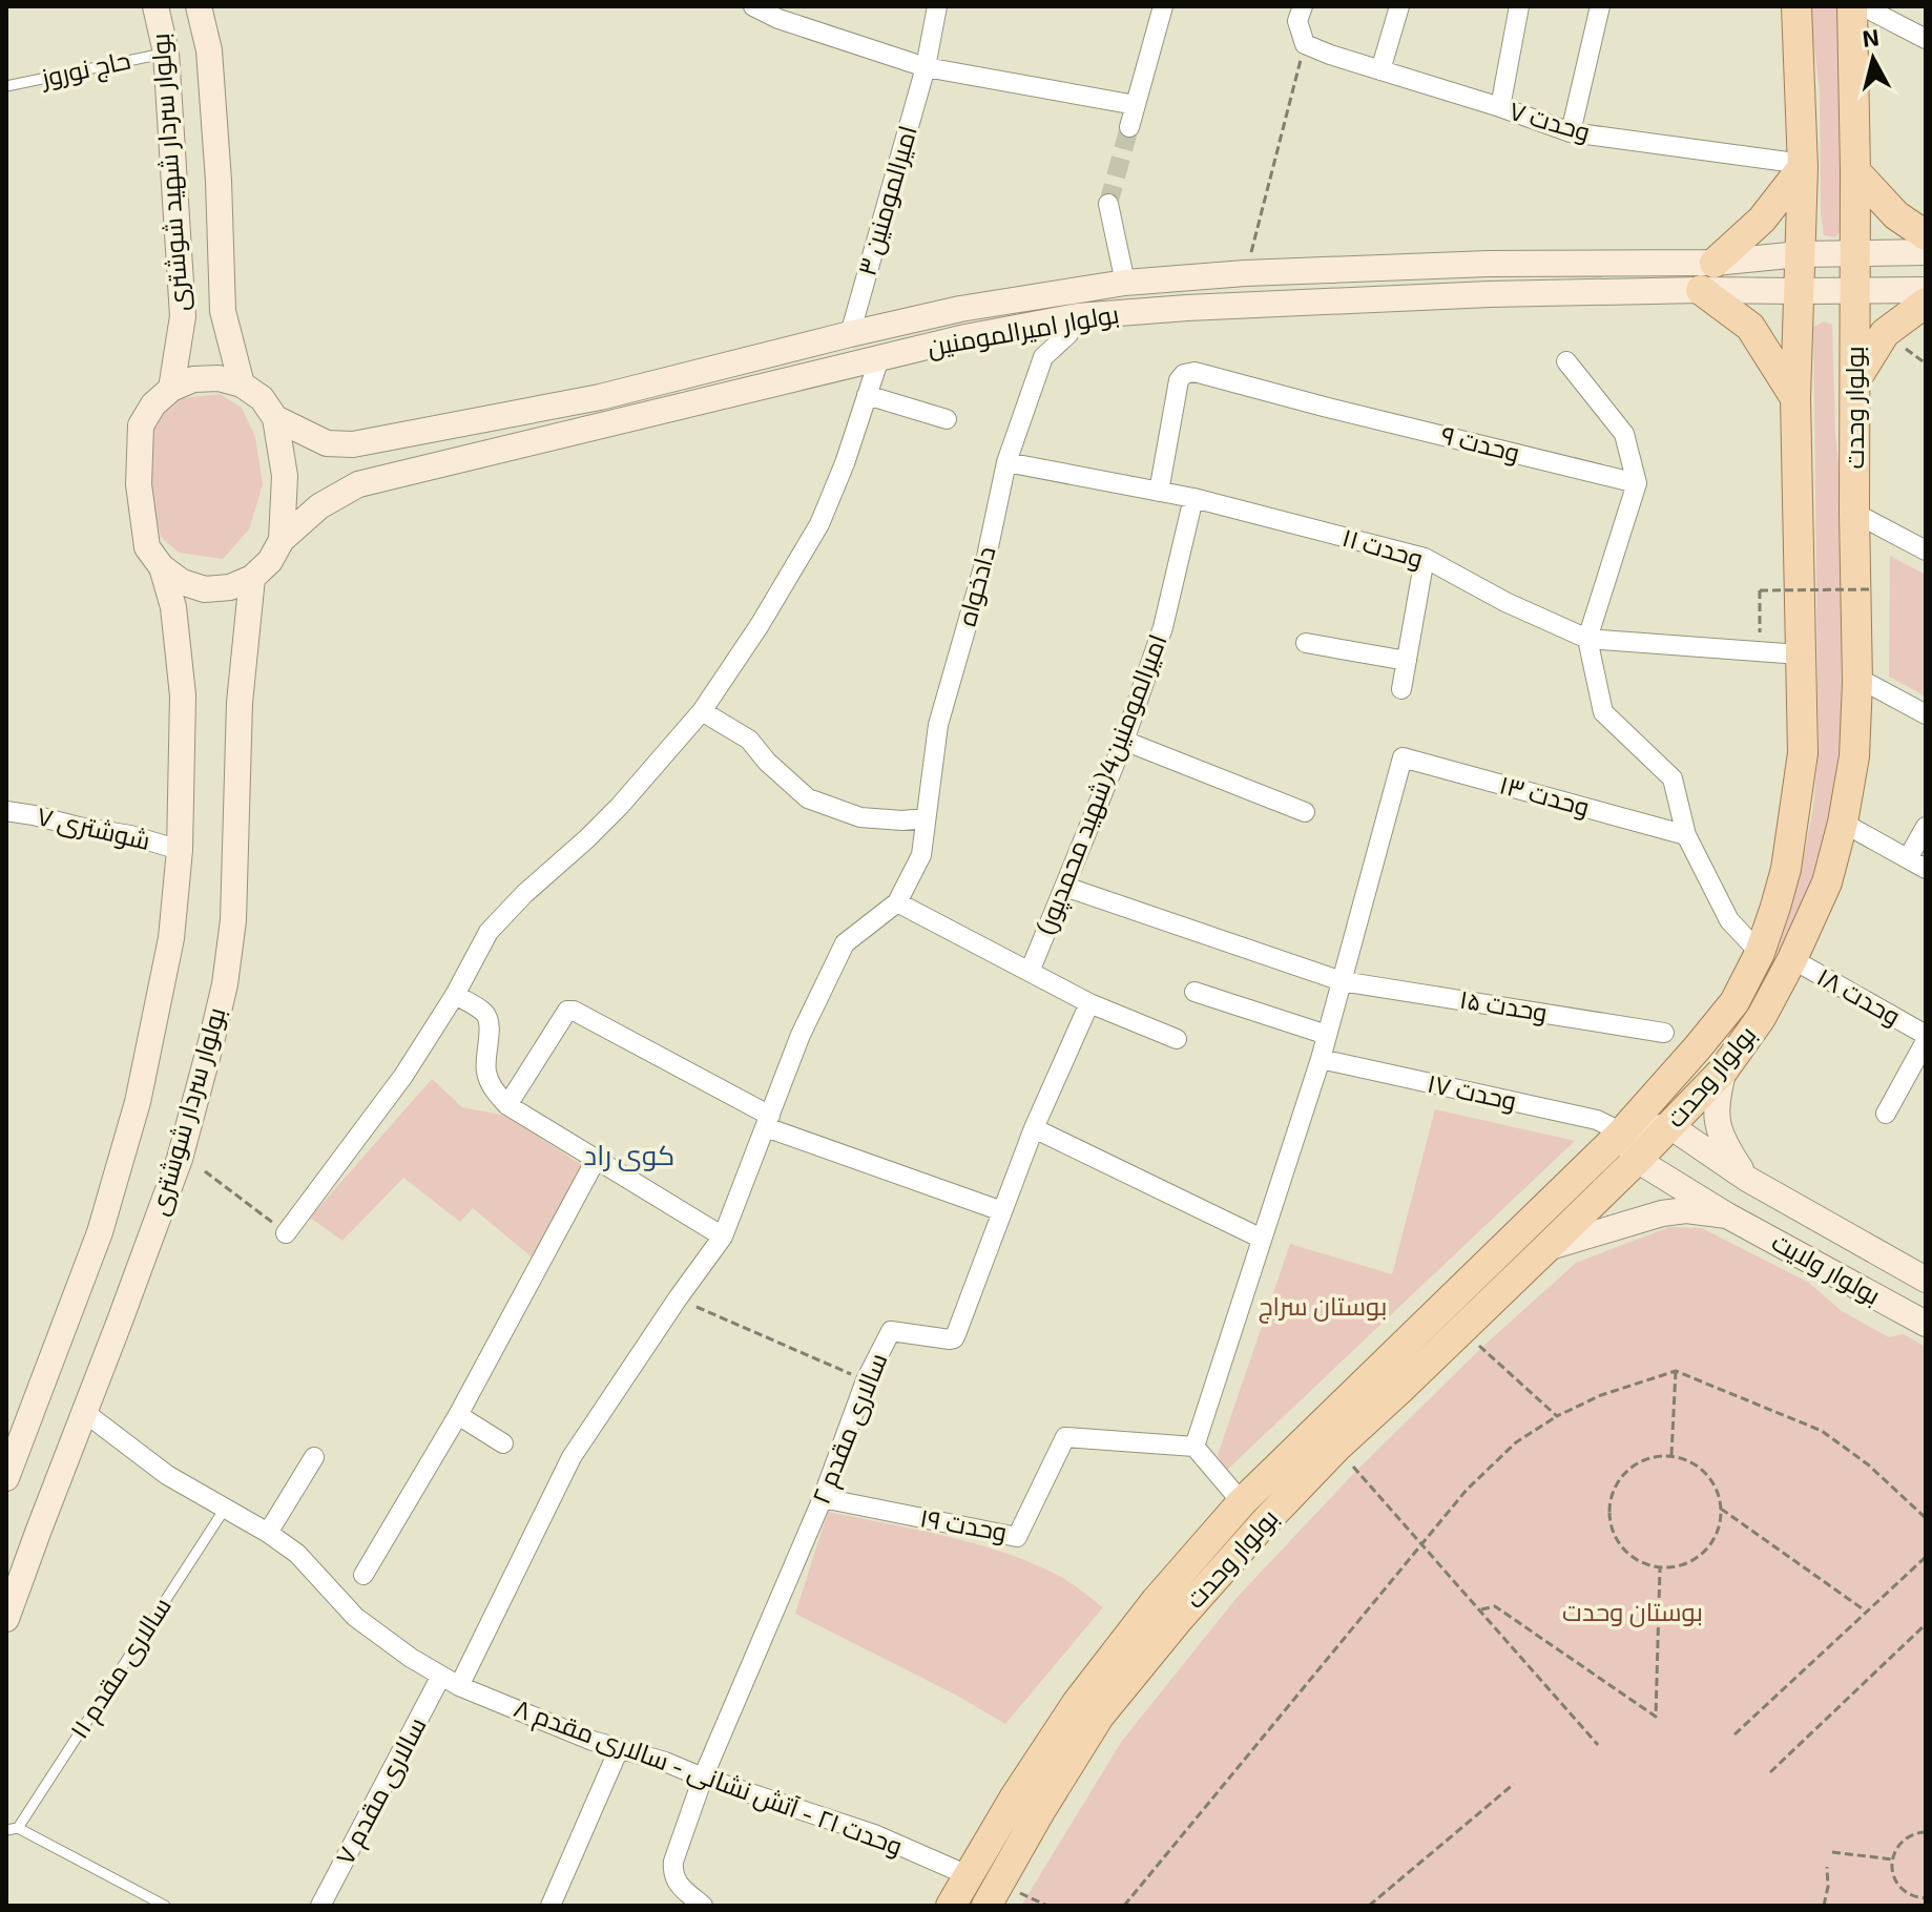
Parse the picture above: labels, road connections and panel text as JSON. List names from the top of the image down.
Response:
{
  "streets": {
    "main road": ["بولوار وحدت"],
    "street": [
      "وحدت ۷",
      "بولوار سردار شهید شوشتری",
      "امیرالمومنین ۳",
      "بولوار امیرالمومنین",
      "وحدت ۹",
      "وحدت ۱۱",
      "دادخواه",
      "امیرالمومنین4(شهید محمدپور)",
      "وحدت ۱۳",
      "شوشتری ۷",
      "وحدت ۱۸",
      "وحدت ۱۵",
      "وحدت ۱۷",
      "بولوار سردار شوشتری",
      "بولوار ولایت",
      "سالاری مقدم ۲",
      "وحدت ۱۹",
      "وحدت ۲۱ - آتش نشانی - سالاری مقدم ۸",
      "سالاری مقدم ۷"
    ],
    "lane": ["حاج نوروز", "سالاری مقدم ۱۱"]
  },
  "crossings": [
    ["حاج نوروز", "بولوار سردار شهید شوشتری"],
    ["وحدت ۷", "بولوار وحدت"],
    ["بولوار سردار شهید شوشتری", "بولوار امیرالمومنین"],
    ["بولوار سردار شهید شوشتری", "بولوار سردار شوشتری"],
    ["امیرالمومنین ۳", "بولوار امیرالمومنین"],
    ["بولوار امیرالمومنین", "بولوار وحدت"],
    ["بولوار امیرالمومنین", "بولوار سردار شوشتری"],
    ["بولوار وحدت", "وحدت ۱۱"],
    ["بولوار وحدت", "وحدت ۱۸"],
    ["بولوار وحدت", "وحدت ۱۷"],
    ["بولوار وحدت", "بولوار ولایت"],
    ["بولوار وحدت", "وحدت ۲۱ - آتش نشانی - سالاری مقدم ۸"],
    ["وحدت ۹", "وحدت ۱۱"],
    ["وحدت ۱۱", "دادخواه"],
    ["وحدت ۱۱", "امیرالمومنین4(شهید محمدپور)"],
    ["امیرالمومنین4(شهید محمدپور)", "وحدت ۱۵"],
    ["وحدت ۱۳", "وحدت ۱۵"],
    ["شوشتری ۷", "بولوار سردار شوشتری"],
    ["بولوار سردار شوشتری", "وحدت ۲۱ - آتش نشانی - سالاری مقدم ۸"],
    ["سالاری مقدم ۲", "وحدت ۱۹"],
    ["سالاری مقدم ۲", "وحدت ۲۱ - آتش نشانی - سالاری مقدم ۸"],
    ["سالاری مقدم ۱۱", "وحدت ۲۱ - آتش نشانی - سالاری مقدم ۸"],
    ["وحدت ۲۱ - آتش نشانی - سالاری مقدم ۸", "سالاری مقدم ۷"]
  ],
  "districts": ["کوی راد"],
  "parks": ["بوستان سراج", "بوستان وحدت"],
  "north": "top"
}
